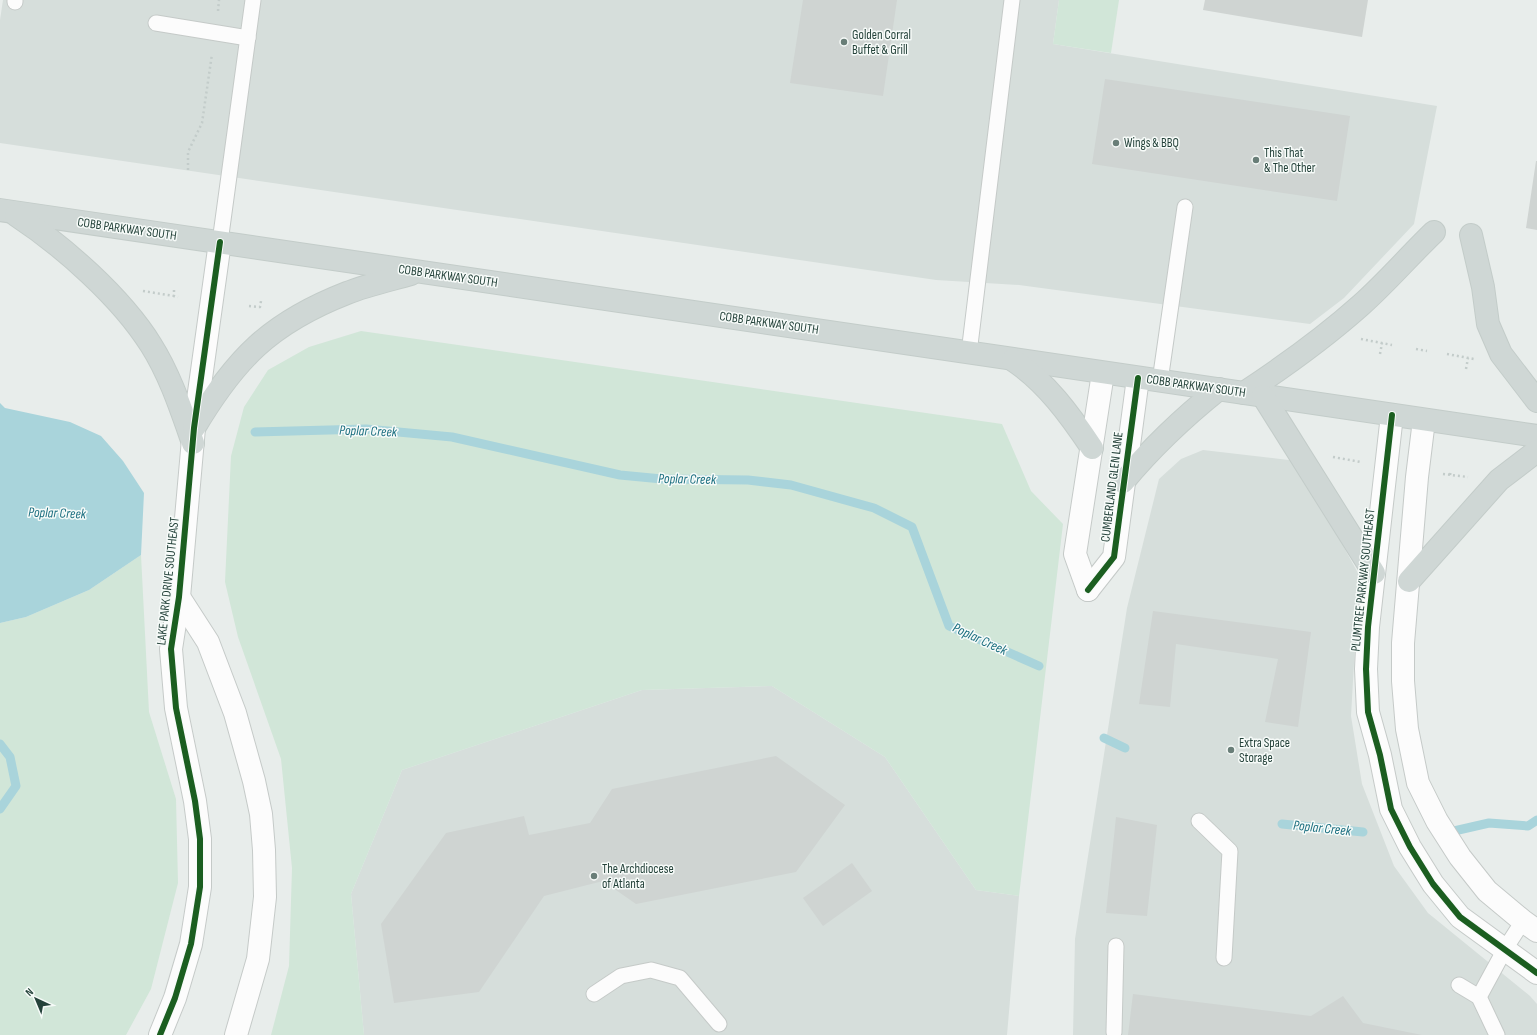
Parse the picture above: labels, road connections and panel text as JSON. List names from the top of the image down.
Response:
{
  "streets": {
    "main road": ["COBB PARKWAY SOUTH"],
    "street": ["CUMBERLAND GLEN LANE", "PLUMTREE PARKWAY SOUTHEAST", "LAKE PARK DRIVE SOUTHEAST"]
  },
  "crossings": [
    ["COBB PARKWAY SOUTH", "CUMBERLAND GLEN LANE"],
    ["COBB PARKWAY SOUTH", "PLUMTREE PARKWAY SOUTHEAST"],
    ["COBB PARKWAY SOUTH", "LAKE PARK DRIVE SOUTHEAST"]
  ],
  "water": ["Poplar Creek"],
  "places": [
    "Golden Corral Buffet & Grill",
    "Wings & BBQ",
    "This That & The Other",
    "Extra Space Storage",
    "The Archdiocese of Atlanta"
  ],
  "north": "top left"
}
